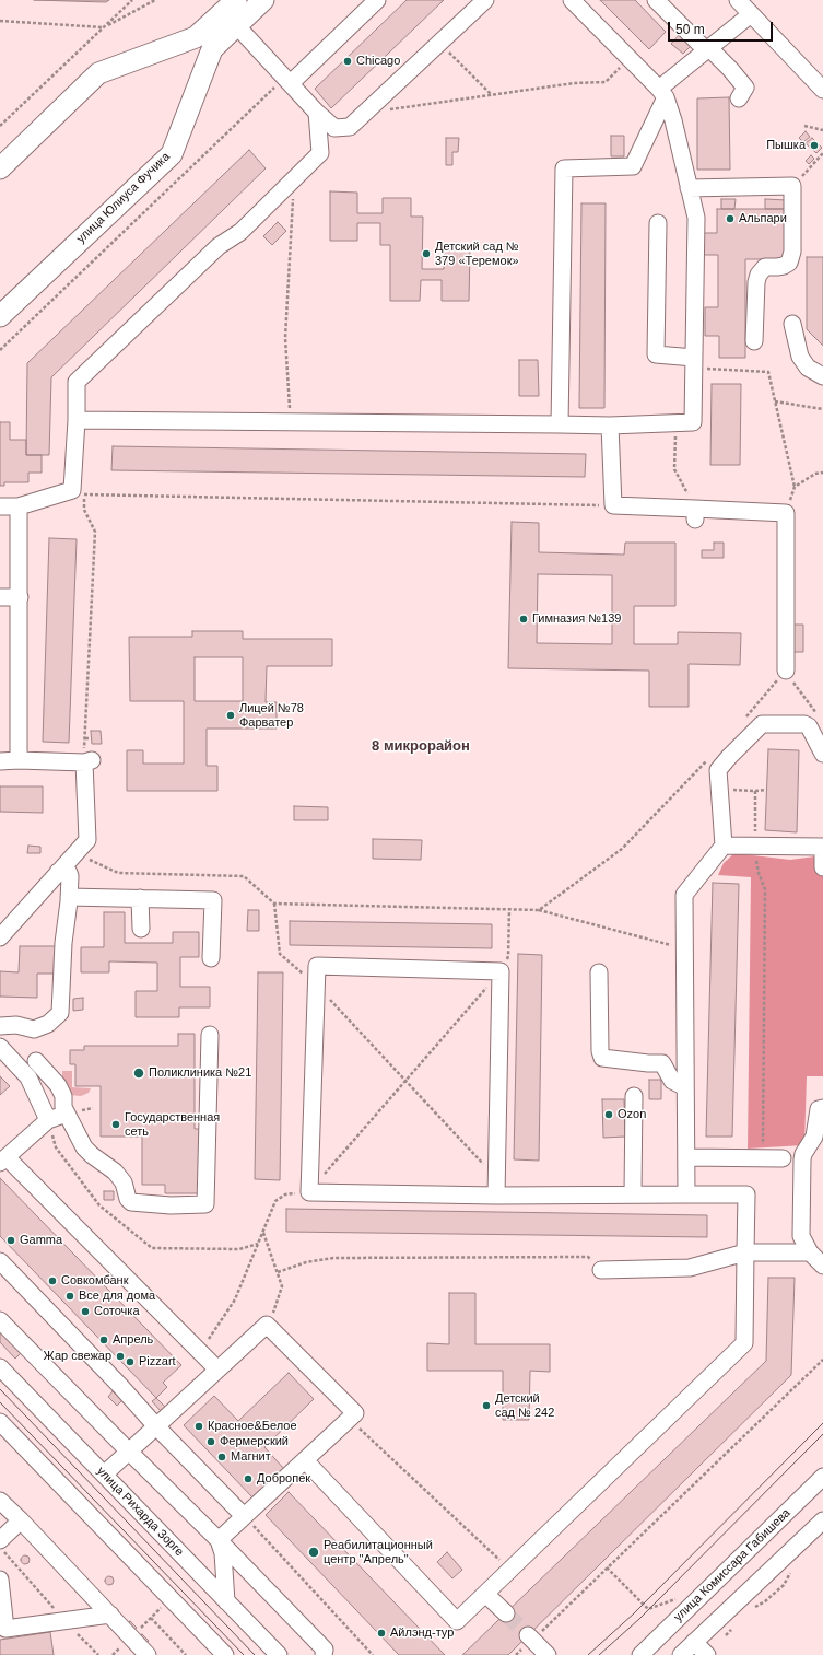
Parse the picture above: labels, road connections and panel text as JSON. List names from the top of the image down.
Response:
{
  "streets": {
    "main road": ["улица Юлиуса Фучика"],
    "street": ["улица Рихарда Зорге", "улица Комиссара Габишева"]
  },
  "districts": ["8 микрорайон"],
  "places": [
    "Chicago",
    "Пышка",
    "Альпари",
    "Детский сад № 379 «Теремок»",
    "Гимназия №139",
    "Лицей №78 Фарватер",
    "Поликлиника №21",
    "Ozon",
    "Государственная сеть",
    "Gamma",
    "Совкомбанк",
    "Все для дома",
    "Соточка",
    "Апрель",
    "Жар свежар",
    "Pizzart",
    "Детский сад № 242",
    "Красное&Белое",
    "Фермерский",
    "Магнит",
    "Добропек",
    "Реабилитационный центр \"Апрель\"",
    "Айлэнд-тур"
  ],
  "scale_bar": "50 m"
}
